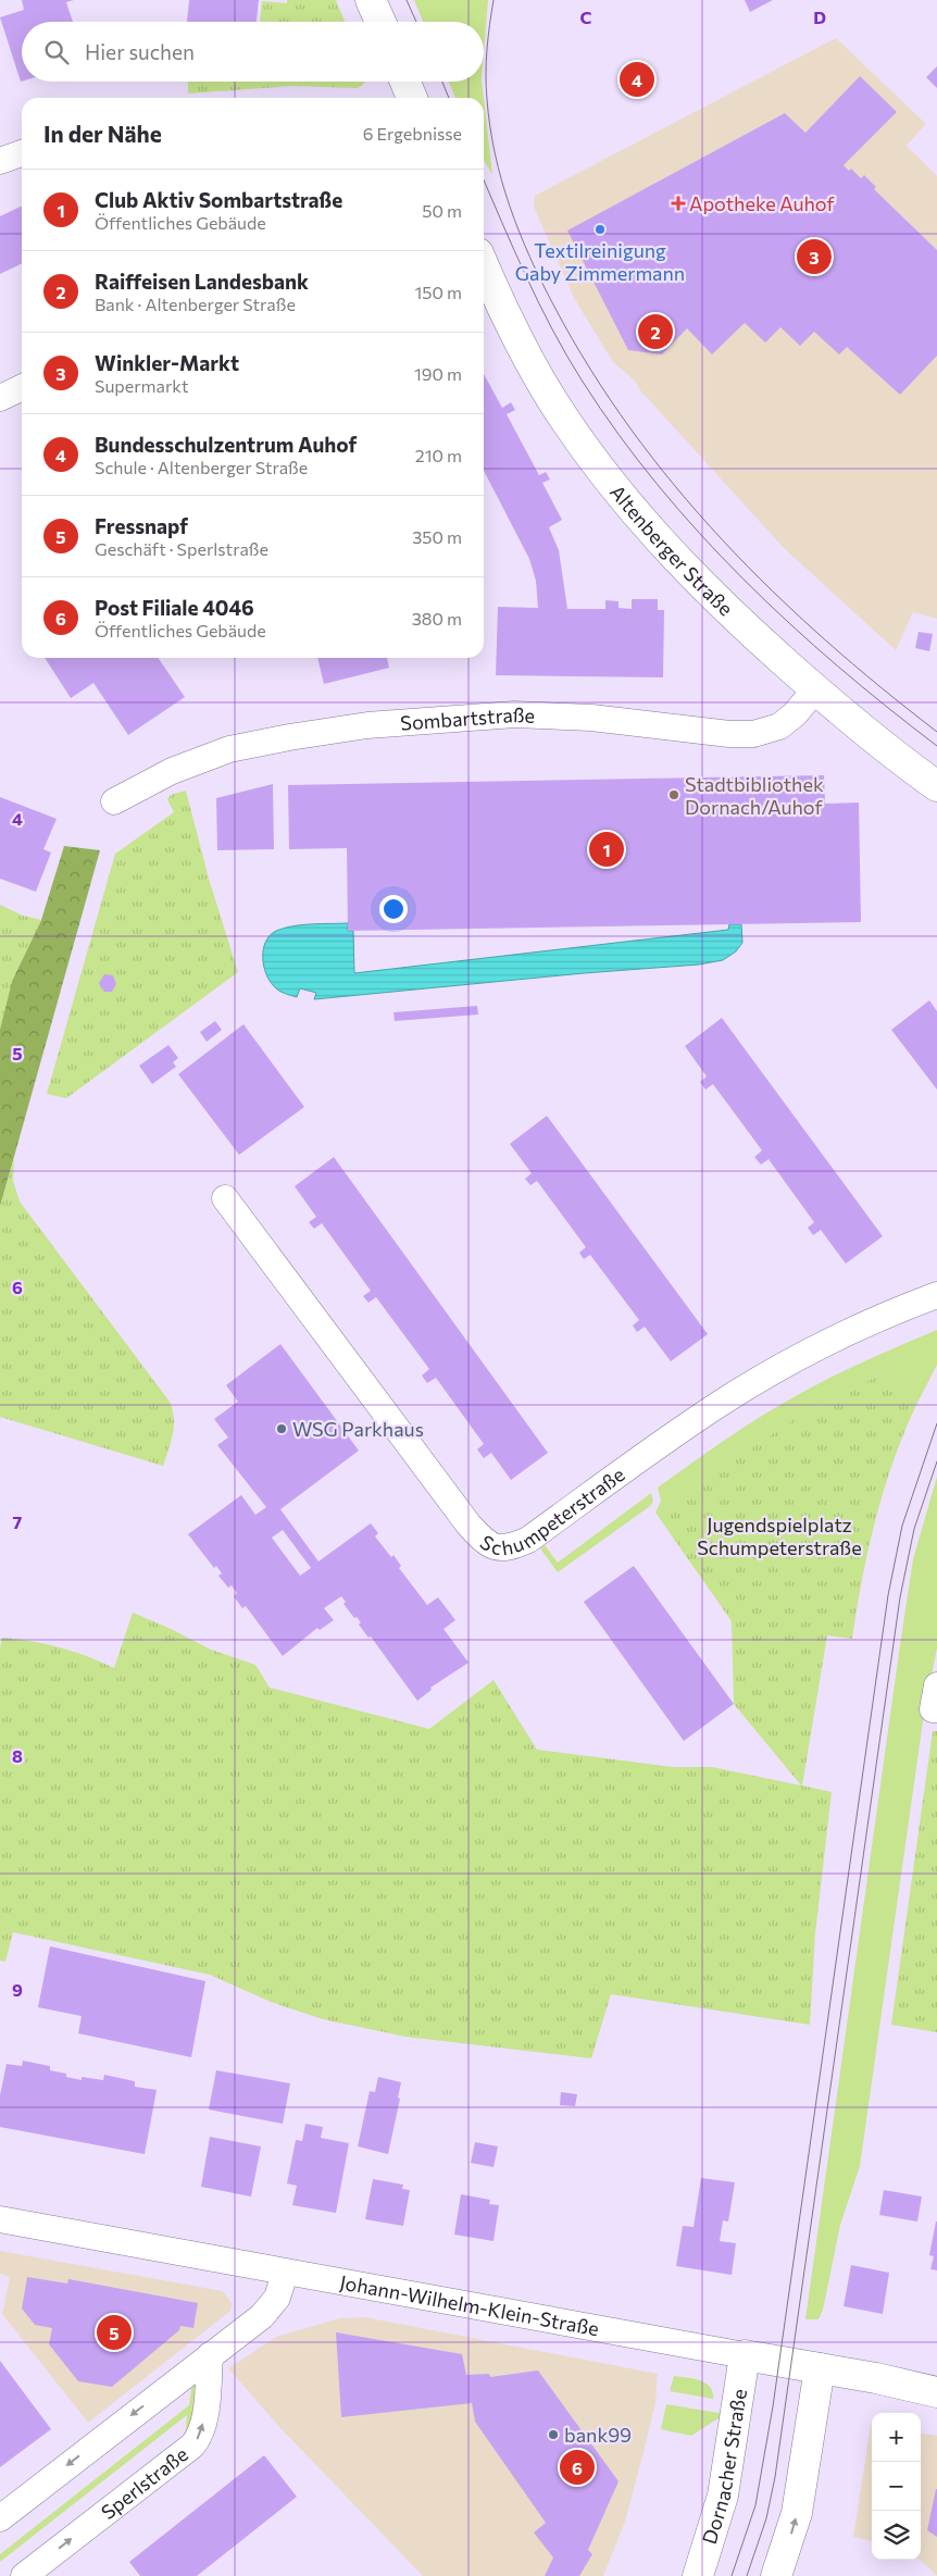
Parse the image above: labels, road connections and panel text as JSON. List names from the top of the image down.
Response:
{
  "streets": {
    "street": [
      "Altenberger Straße",
      "Sombartstraße",
      "Schumpeterstraße",
      "Johann-Wilhelm-Klein-Straße",
      "Dornacher Straße",
      "Sperlstraße"
    ]
  },
  "crossings": [
    ["Altenberger Straße", "Sombartstraße"],
    ["Johann-Wilhelm-Klein-Straße", "Dornacher Straße"]
  ],
  "parks": ["Jugendspielplatz Schumpeterstraße"],
  "places": {
    "health": ["Apotheke Auhof"],
    "other": [
      "Textilreinigung Gaby Zimmermann",
      "Stadtbibliothek Dornach/Auhof",
      "WSG Parkhaus",
      "bank99"
    ]
  },
  "page": {
    "search": "Hier suchen",
    "pins": [
      "4",
      "3",
      "2",
      "1",
      "5",
      "6"
    ],
    "heading": ["In der Nähe", "6 Ergebnisse"],
    "list": [
      {
        "mark": "1",
        "name": "Club Aktiv Sombartstraße",
        "note": "Öffentliches Gebäude",
        "value": "50 m"
      },
      {
        "mark": "2",
        "name": "Raiffeisen Landesbank",
        "note": "Bank · Altenberger Straße",
        "value": "150 m"
      },
      {
        "mark": "3",
        "name": "Winkler-Markt",
        "note": "Supermarkt",
        "value": "190 m"
      },
      {
        "mark": "4",
        "name": "Bundesschulzentrum Auhof",
        "note": "Schule · Altenberger Straße",
        "value": "210 m"
      },
      {
        "mark": "5",
        "name": "Fressnapf",
        "note": "Geschäft · Sperlstraße",
        "value": "350 m"
      },
      {
        "mark": "6",
        "name": "Post Filiale 4046",
        "note": "Öffentliches Gebäude",
        "value": "380 m"
      }
    ],
    "map_buttons": ["+", "−"]
  },
  "grid": {
    "columns": ["C", "D"],
    "rows": [
      "4",
      "5",
      "6",
      "7",
      "8",
      "9"
    ]
  }
}
